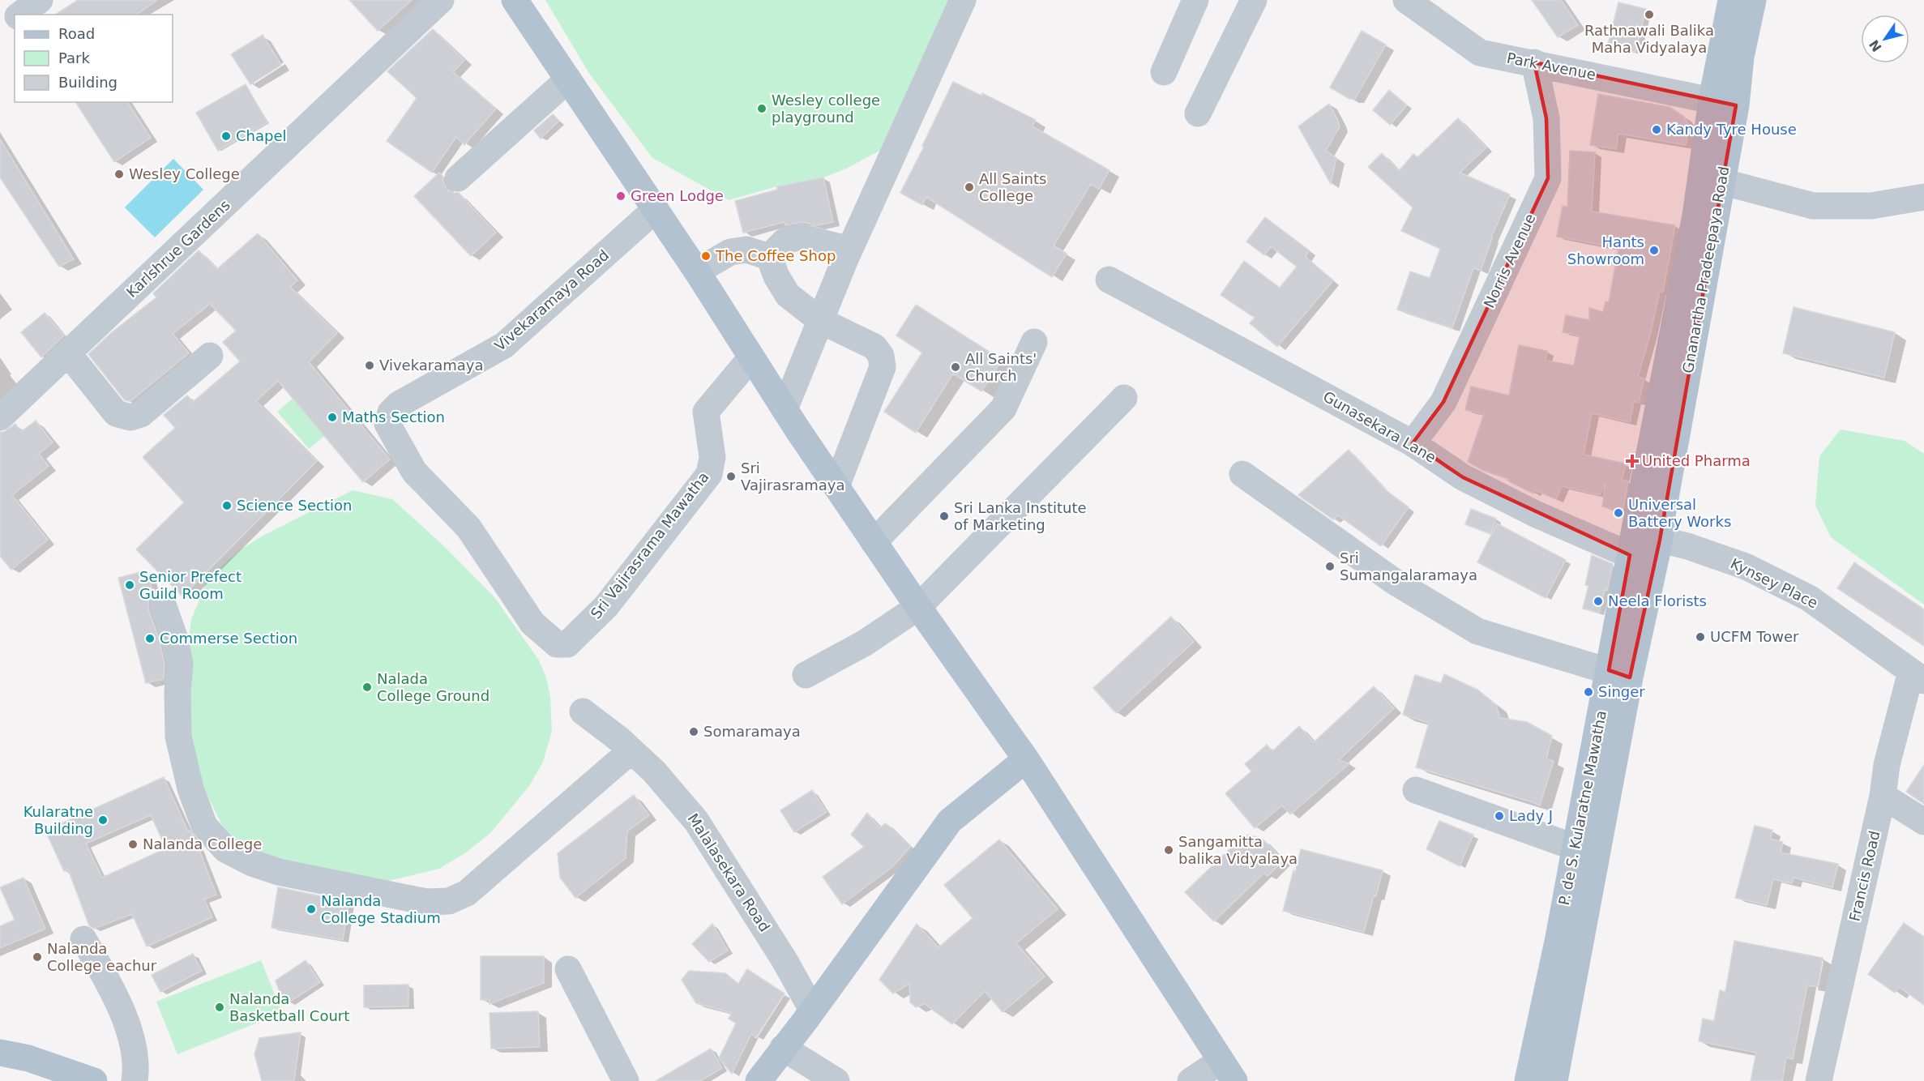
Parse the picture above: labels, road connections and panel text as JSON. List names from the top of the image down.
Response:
{
  "streets": {
    "main road": ["Gnanartha Pradeepaya Road", "P. de S. Kularatne Mawatha"],
    "street": [
      "Park Avenue",
      "Karlshrue Gardens",
      "Norris Avenue",
      "Vivekaramaya Road",
      "Gunasekara Lane",
      "Sri Vajirasrama Mawatha",
      "Kynsey Place",
      "Malalasekara Road",
      "Francis Road"
    ]
  },
  "crossings": [
    ["Park Avenue", "Norris Avenue"],
    ["Park Avenue", "Gnanartha Pradeepaya Road"],
    ["Norris Avenue", "Gunasekara Lane"],
    ["Gnanartha Pradeepaya Road", "Gunasekara Lane"],
    ["Gnanartha Pradeepaya Road", "Kynsey Place"],
    ["Gnanartha Pradeepaya Road", "P. de S. Kularatne Mawatha"],
    ["Vivekaramaya Road", "Sri Vajirasrama Mawatha"],
    ["Gunasekara Lane", "Kynsey Place"],
    ["Gunasekara Lane", "P. de S. Kularatne Mawatha"],
    ["Kynsey Place", "P. de S. Kularatne Mawatha"],
    ["Kynsey Place", "Francis Road"]
  ],
  "places": {
    "other": [
      "Rathnawali Balika Maha Vidyalaya",
      "Wesley college playground",
      "Kandy Tyre House",
      "Chapel",
      "Wesley College",
      "All Saints College",
      "Green Lodge",
      "Hants Showroom",
      "The Coffee Shop",
      "Vivekaramaya",
      "All Saints' Church",
      "Maths Section",
      "Sri Vajirasramaya",
      "Science Section",
      "Universal Battery Works",
      "Sri Lanka Institute of Marketing",
      "Sri Sumangalaramaya",
      "Senior Prefect Guild Room",
      "Neela Florists",
      "UCFM Tower",
      "Commerse Section",
      "Nalada College Ground",
      "Singer",
      "Somaramaya",
      "Lady J",
      "Kularatne Building",
      "Nalanda College",
      "Sangamitta balika Vidyalaya",
      "Nalanda College Stadium",
      "Nalanda College eachur",
      "Nalanda Basketball Court"
    ],
    "health": ["United Pharma"]
  },
  "legend": ["Road", "Park", "Building"],
  "north": "bottom left"
}
